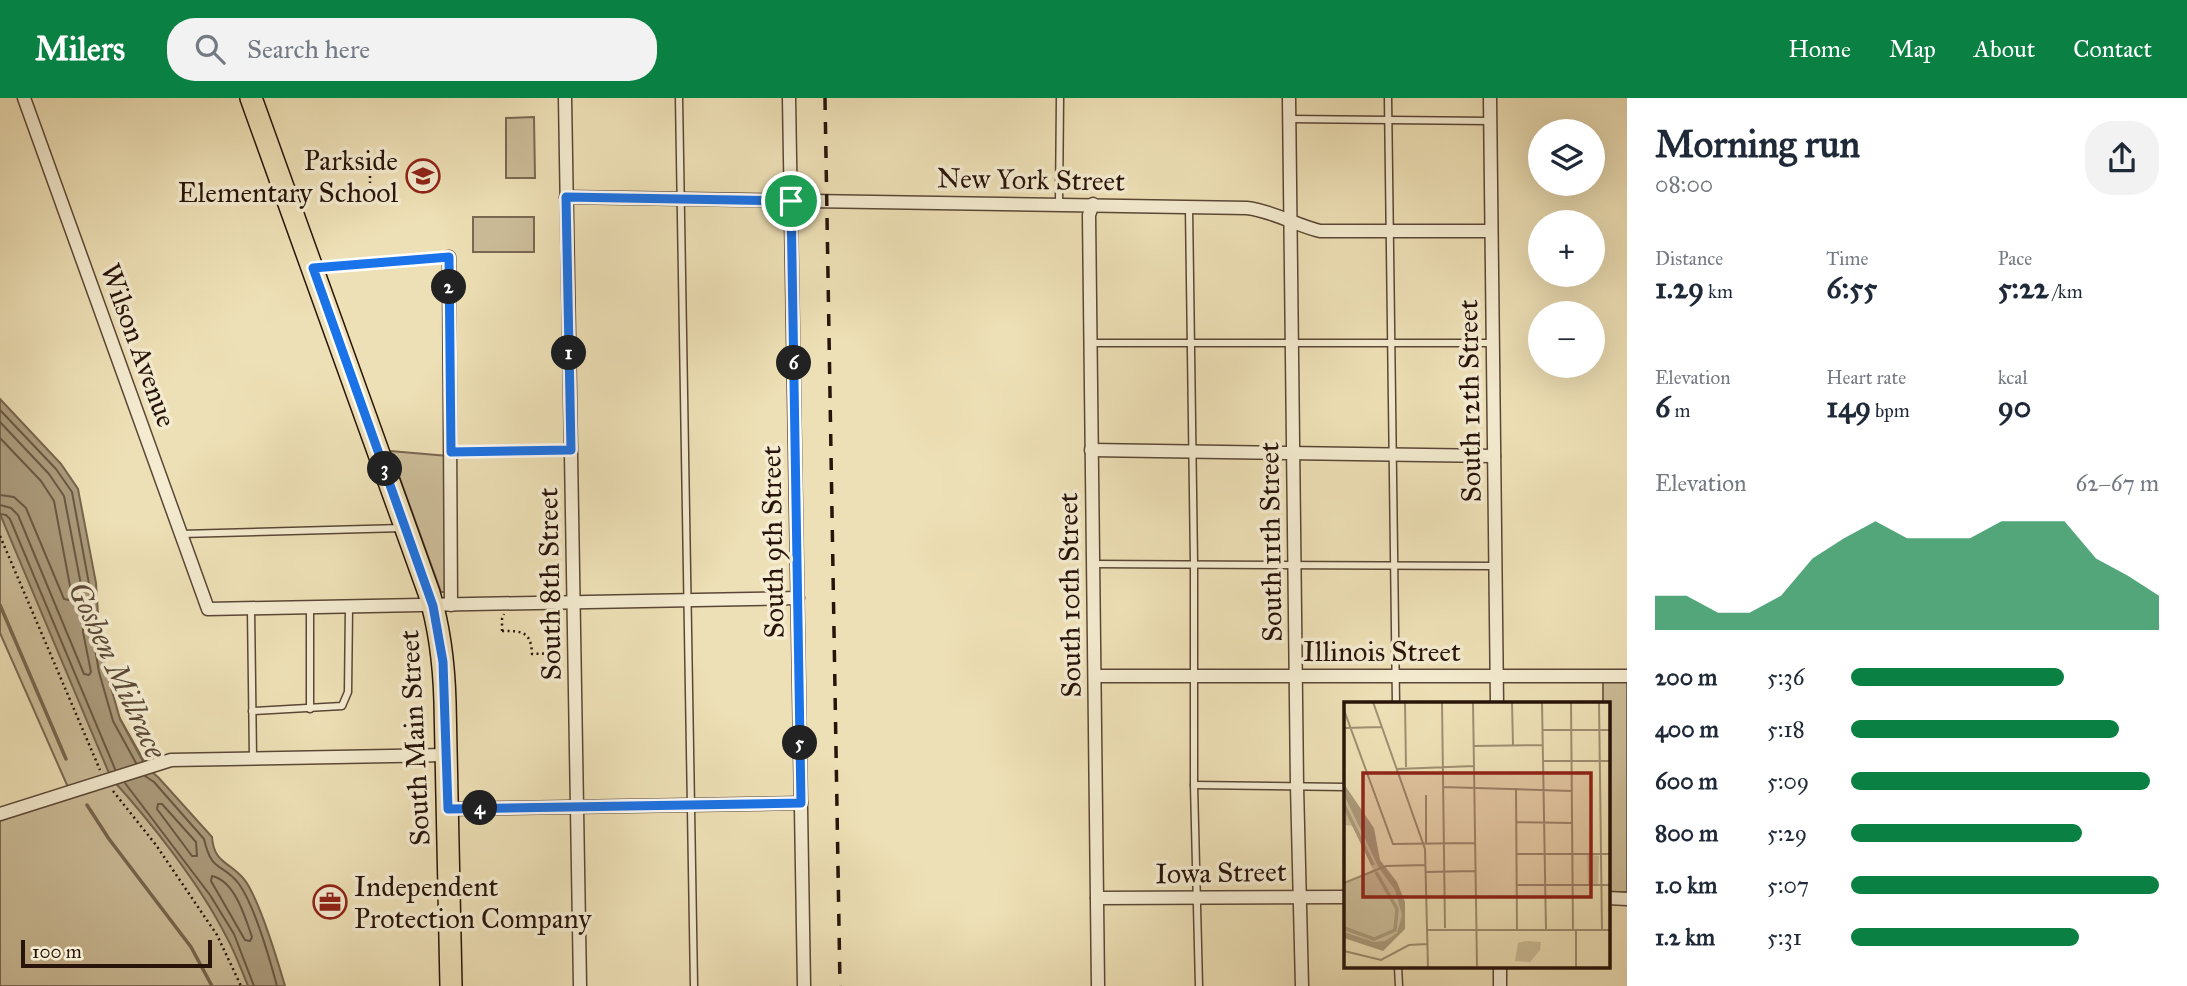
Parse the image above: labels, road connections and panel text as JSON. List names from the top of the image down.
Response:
{
  "streets": {
    "main road": ["South Main Street"],
    "street": [
      "New York Street",
      "Wilson Avenue",
      "South 12th Street",
      "South 9th Street",
      "South 11th Street",
      "South 8th Street",
      "South 10th Street",
      "Illinois Street",
      "Iowa Street"
    ]
  },
  "crossings": [
    ["New York Street", "South 12th Street"],
    ["New York Street", "South 9th Street"],
    ["New York Street", "South 11th Street"],
    ["New York Street", "South 8th Street"],
    ["New York Street", "South 10th Street"],
    ["South 12th Street", "Illinois Street"],
    ["South 11th Street", "Illinois Street"],
    ["South 11th Street", "Iowa Street"],
    ["South 10th Street", "Illinois Street"],
    ["South 10th Street", "Iowa Street"]
  ],
  "water": ["Goshen Millrace"],
  "places": {
    "school or university": ["Parkside Elementary School"],
    "office": ["Independent Protection Company"]
  },
  "scale_bar": "100 m",
  "page": {
    "header": "Milers",
    "search": "Search here",
    "nav": [
      "Home",
      "Map",
      "About",
      "Contact"
    ],
    "heading": ["Morning run", "08:00"],
    "map_buttons": ["+", "−"],
    "stats": [
      ["Distance", "1.29 km"],
      ["Time", "6:55"],
      ["Pace", "5:22 /km"],
      ["Elevation", "6 m"],
      ["Heart rate", "149 bpm"],
      ["kcal", "90"]
    ],
    "pins": [
      "2",
      "1",
      "6",
      "3",
      "5",
      "4"
    ],
    "chart": ["Elevation", "62–67 m"],
    "list": [
      {
        "name": "200 m",
        "note": "5:36"
      },
      {
        "name": "400 m",
        "note": "5:18"
      },
      {
        "name": "600 m",
        "note": "5:09"
      },
      {
        "name": "800 m",
        "note": "5:29"
      },
      {
        "name": "1.0 km",
        "note": "5:07"
      },
      {
        "name": "1.2 km",
        "note": "5:31"
      }
    ],
    "scale": "100 m"
  }
}
